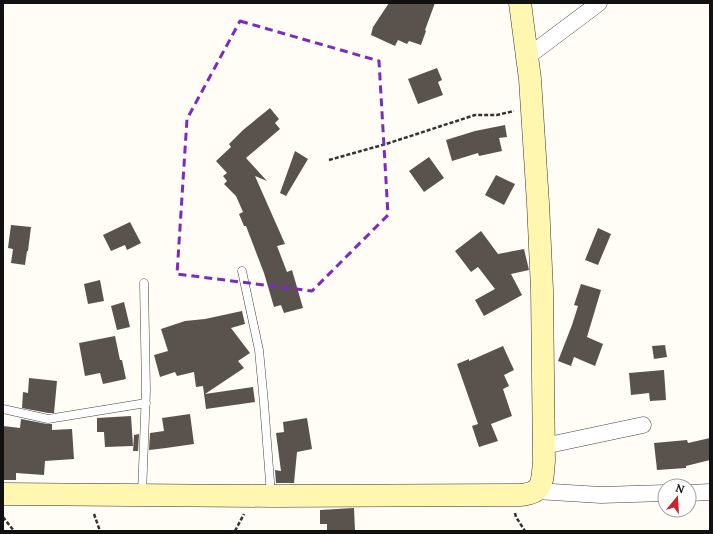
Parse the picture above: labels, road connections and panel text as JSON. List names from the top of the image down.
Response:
{
  "north": "top"
}
